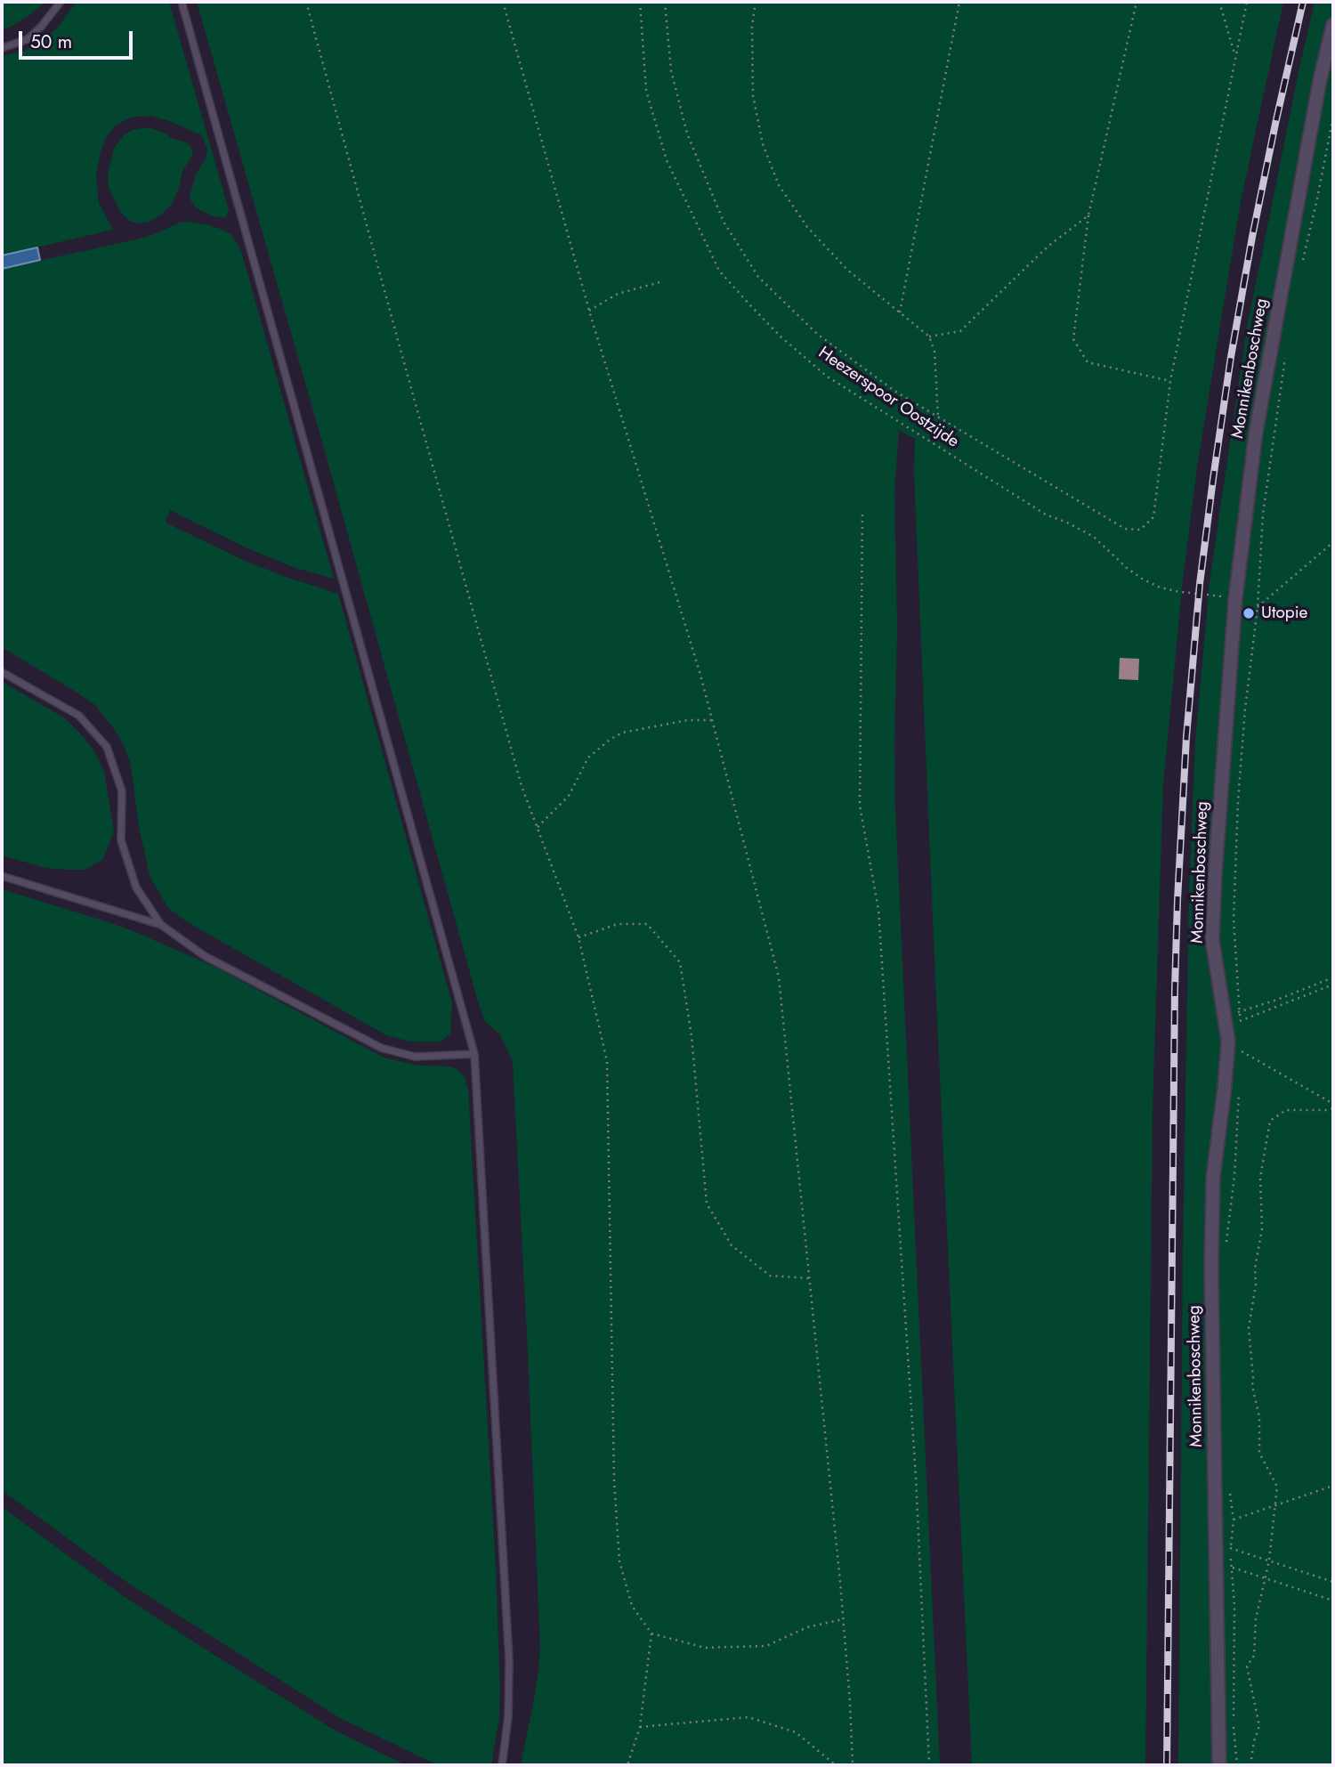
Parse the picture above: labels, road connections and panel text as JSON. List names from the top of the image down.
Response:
{
  "streets": {
    "street": ["Monnikenboschweg"],
    "path": ["Heezerspoor Oostzijde"]
  },
  "crossings": [
    ["Monnikenboschweg", "Heezerspoor Oostzijde"]
  ],
  "places": ["Utopie"],
  "scale_bar": "50 m"
}
